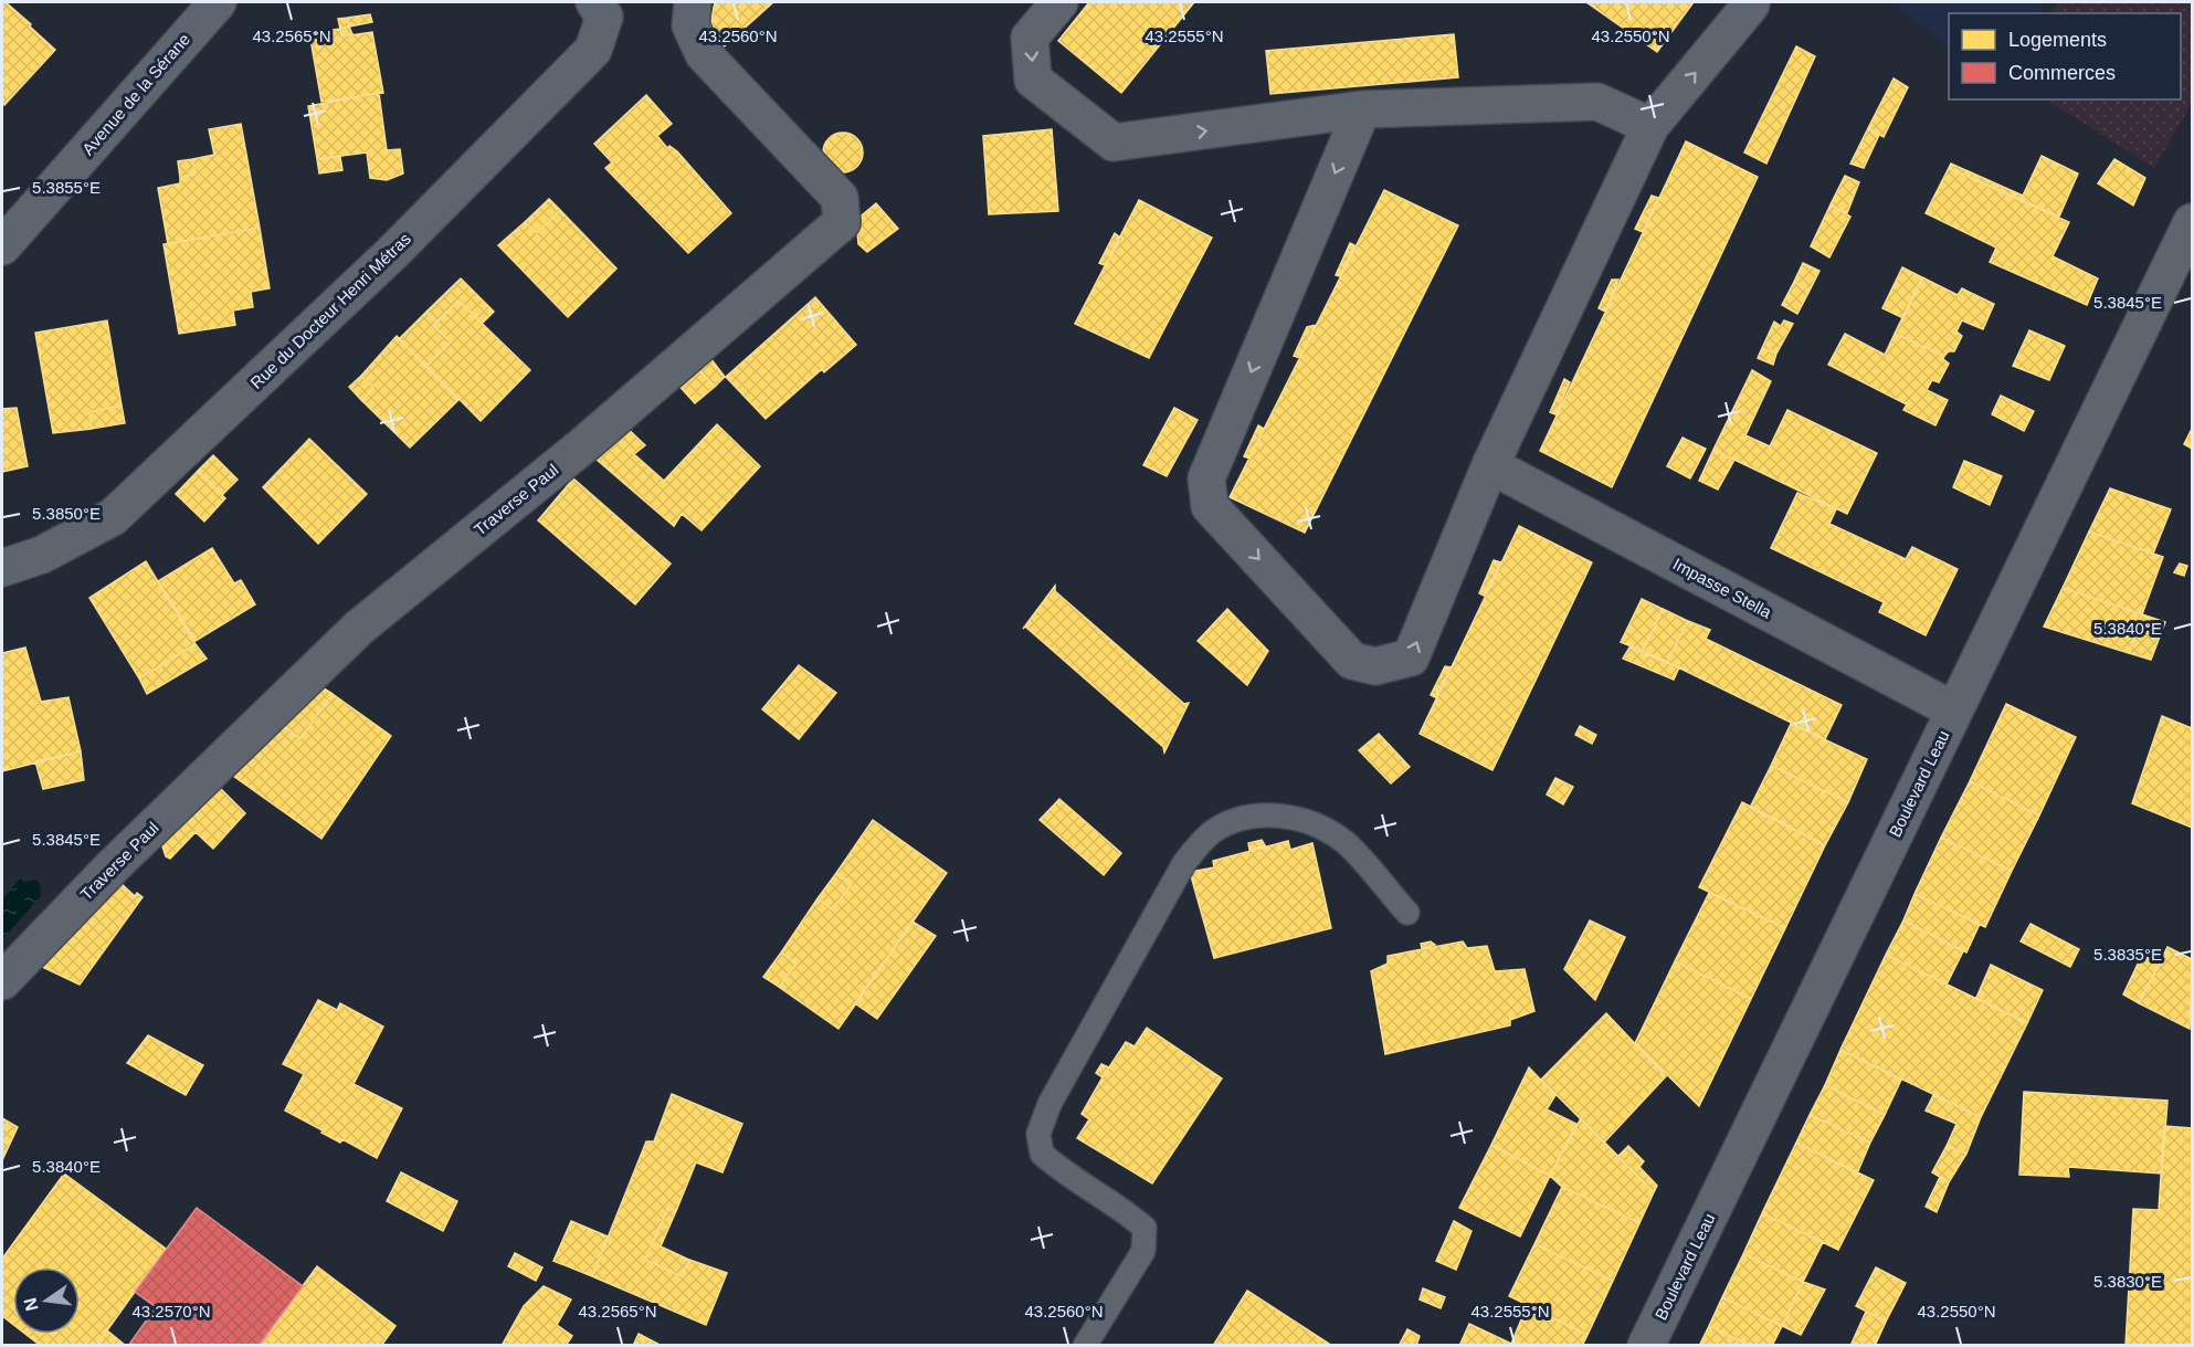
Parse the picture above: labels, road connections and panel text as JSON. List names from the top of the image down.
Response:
{
  "streets": {
    "street": [
      "Avenue de la Sérane",
      "Rue du Docteur Henri Métras",
      "Traverse Paul",
      "Impasse Stella",
      "Boulevard Leau"
    ]
  },
  "crossings": [
    ["Impasse Stella", "Boulevard Leau"]
  ],
  "legend": ["Logements", "Commerces"],
  "north": "left",
  "coordinates": [
    "43.2565°N",
    "43.2555°N",
    "43.2550°N",
    "43.2560°N",
    "5.3855°E",
    "5.3845°E",
    "5.3850°E",
    "5.3840°E",
    "5.3835°E",
    "5.3830°E",
    "43.2570°N"
  ]
}
